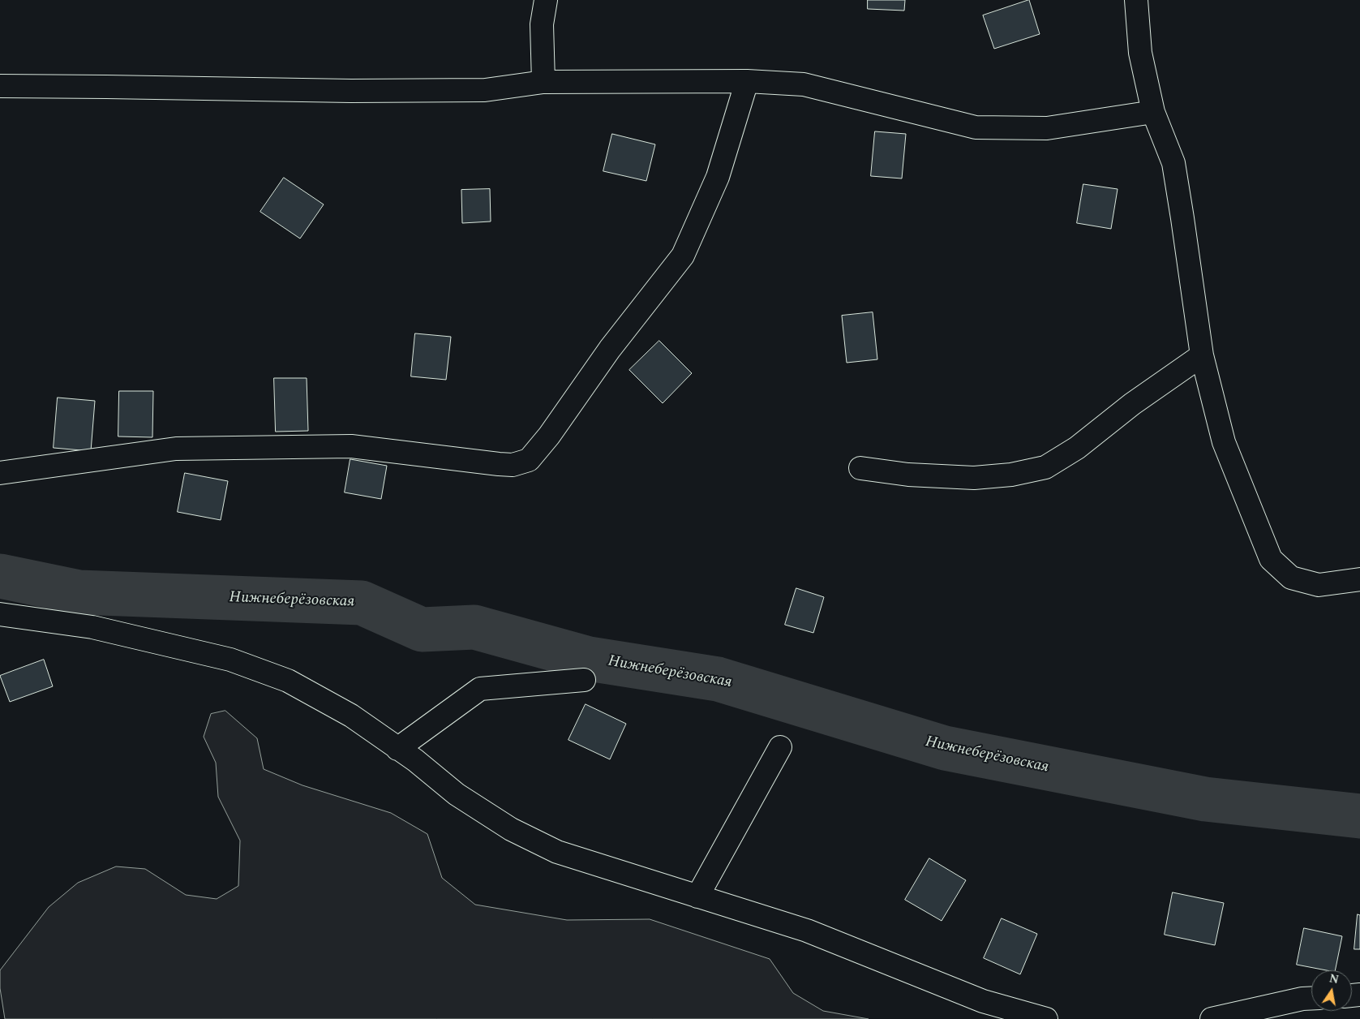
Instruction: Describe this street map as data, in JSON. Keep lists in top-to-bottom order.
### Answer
{
  "water": ["Нижнеберёзовская"],
  "north": "top"
}
